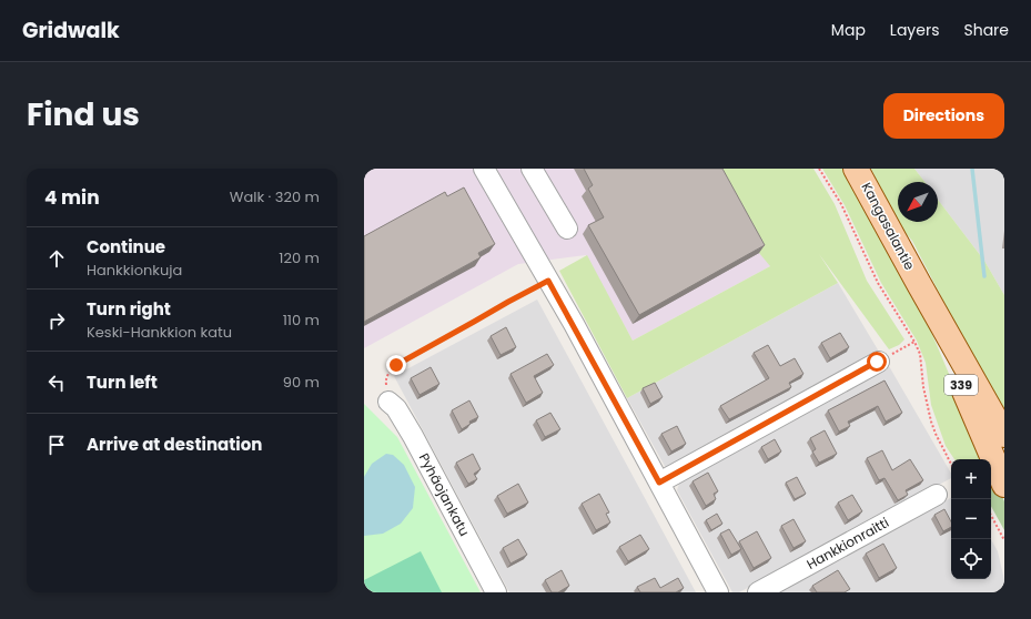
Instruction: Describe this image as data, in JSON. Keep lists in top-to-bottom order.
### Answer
{
  "streets": {
    "main road": ["Kangasalantie", "339"],
    "street": ["Pyhäojankatu", "Hankkionraitti"]
  },
  "north": "bottom left",
  "page": {
    "header": "Gridwalk",
    "nav": ["Map", "Layers", "Share"],
    "title": "Find us",
    "buttons": "Directions",
    "heading": ["4 min", "Walk · 320 m"],
    "list": [
      ["Continue", "Hankkionkuja", "120 m"],
      ["Turn right", "Keski-Hankkion katu", "110 m"],
      ["Turn left", "90 m"],
      "Arrive at destination"
    ],
    "map_buttons": ["+", "−"]
  }
}
